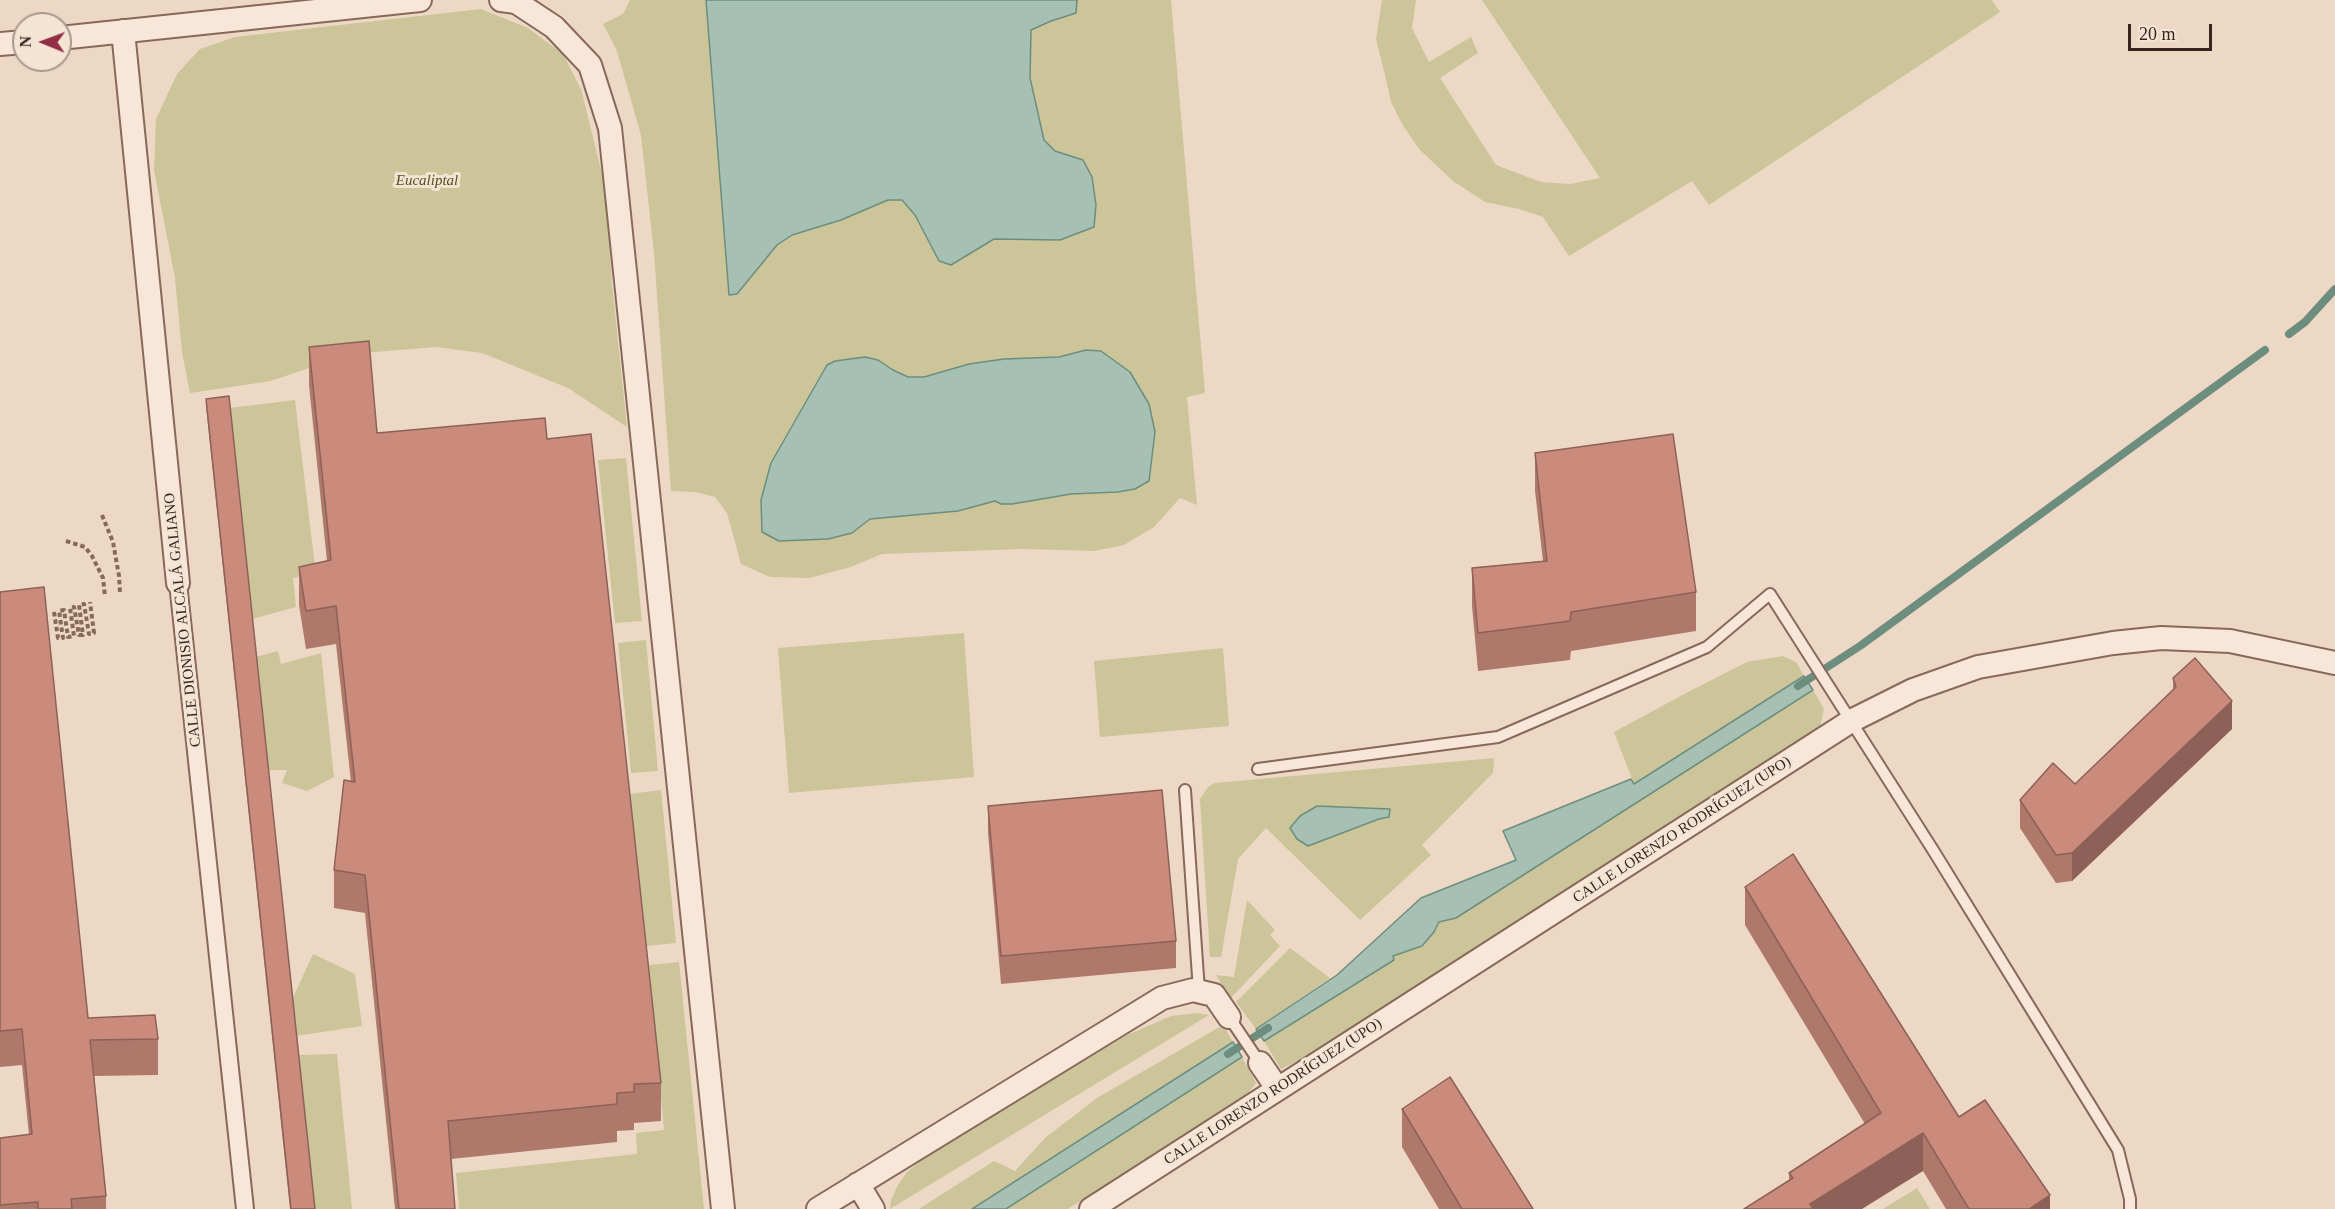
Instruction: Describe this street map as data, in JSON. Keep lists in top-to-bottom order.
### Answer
{
  "streets": {
    "street": ["CALLE DIONISIO ALCALÁ GALIANO", "CALLE LORENZO RODRÍGUEZ (UPO)"]
  },
  "parks": ["Eucaliptal"],
  "scale_bar": "20 m",
  "north": "left"
}
